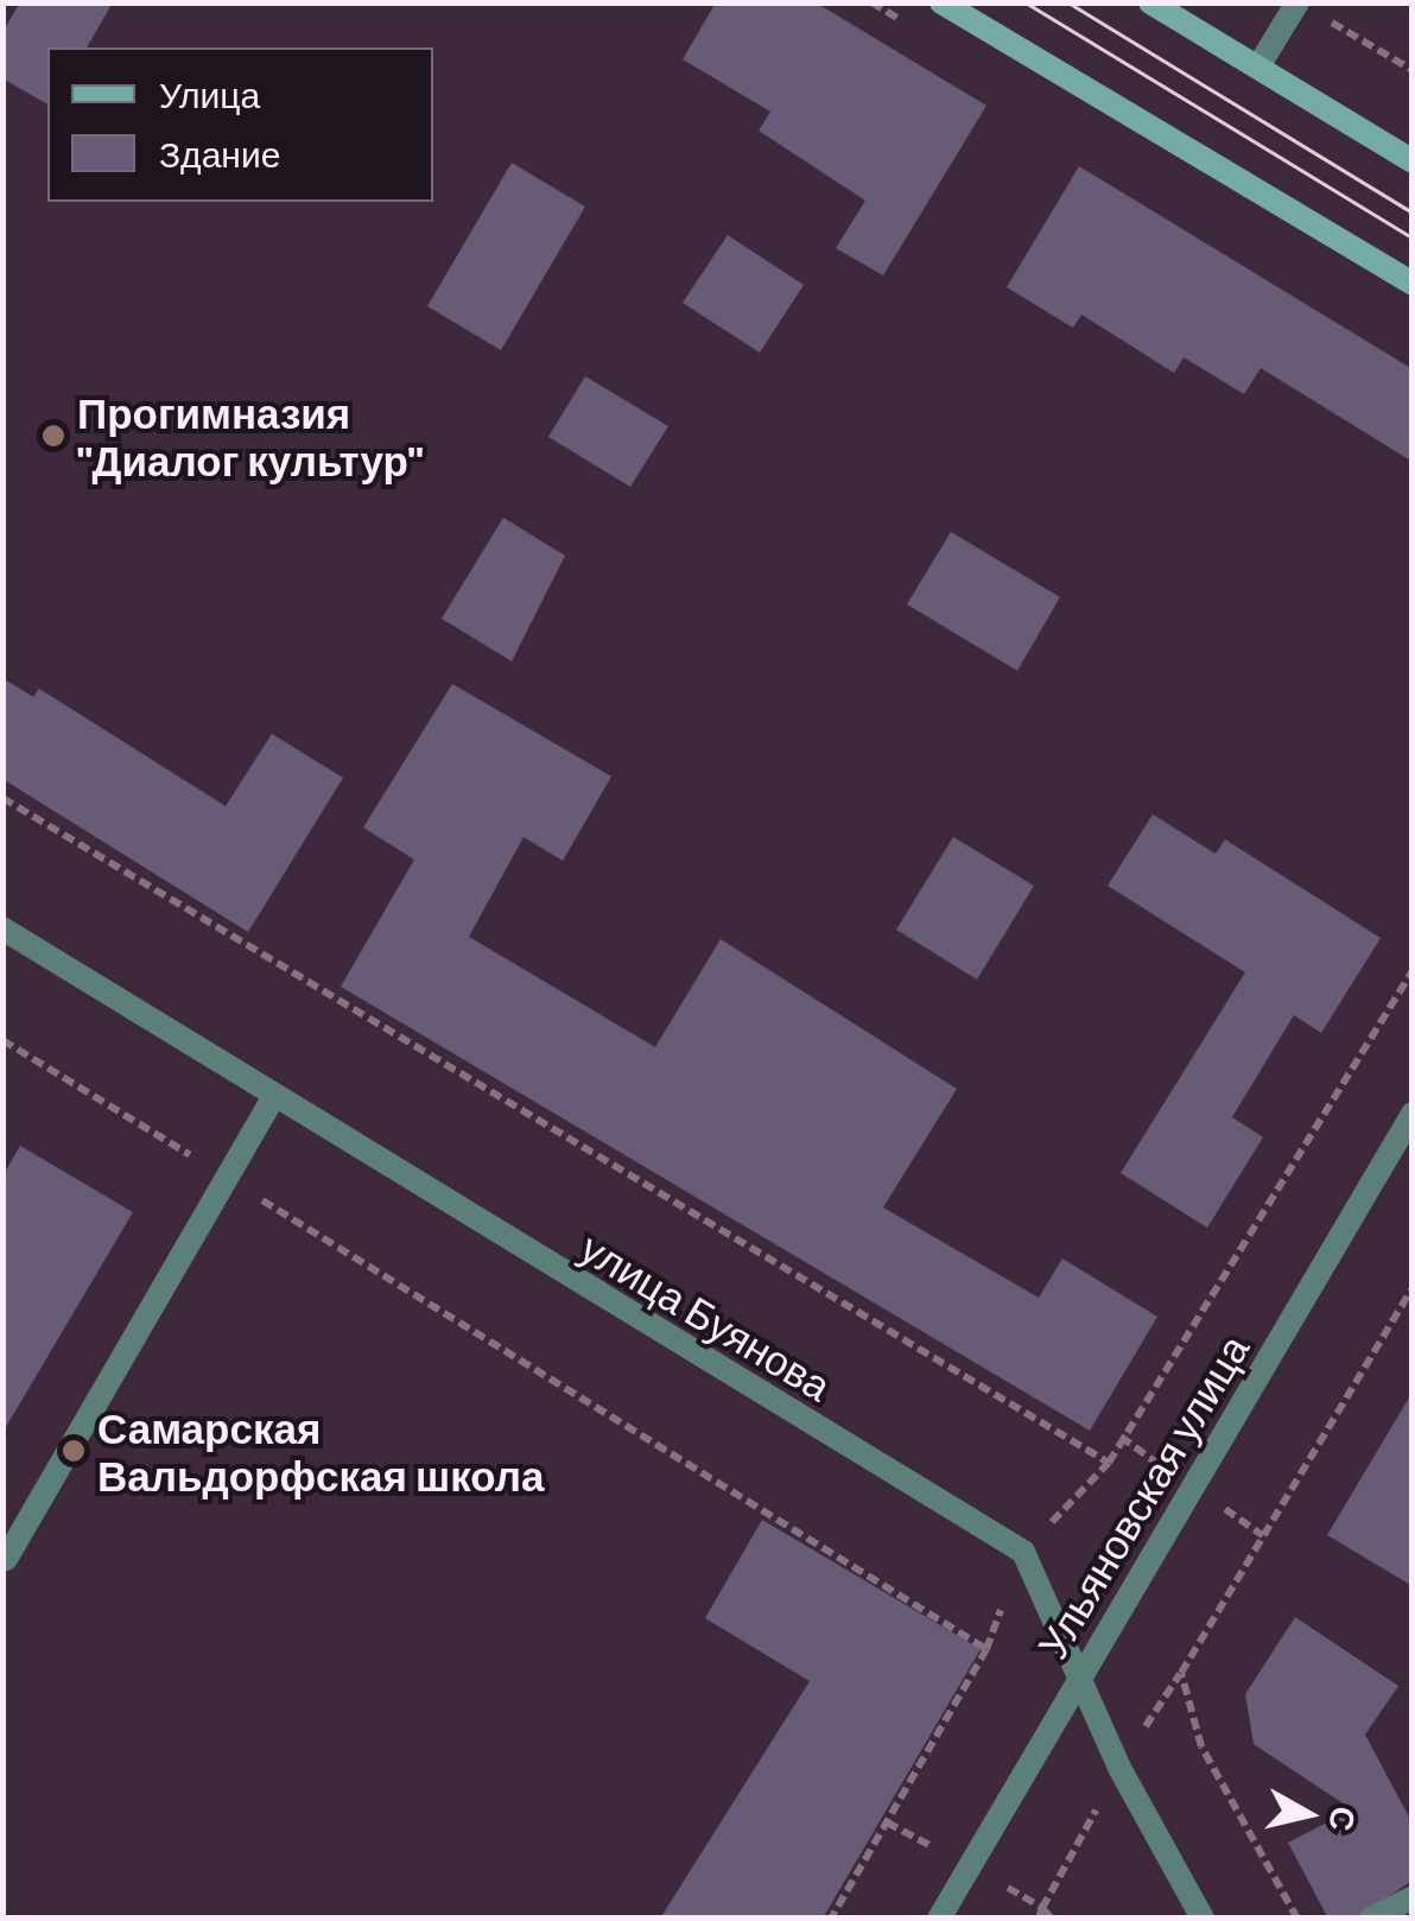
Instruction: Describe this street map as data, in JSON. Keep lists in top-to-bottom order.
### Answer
{
  "streets": {
    "street": ["улица Буянова", "Ульяновская улица"]
  },
  "crossings": [
    ["улица Буянова", "Ульяновская улица"]
  ],
  "places": ["Прогимназия \"Диалог культур\"", "Самарская Вальдорфская школа"],
  "legend": ["Улица", "Здание"],
  "north": "right"
}
